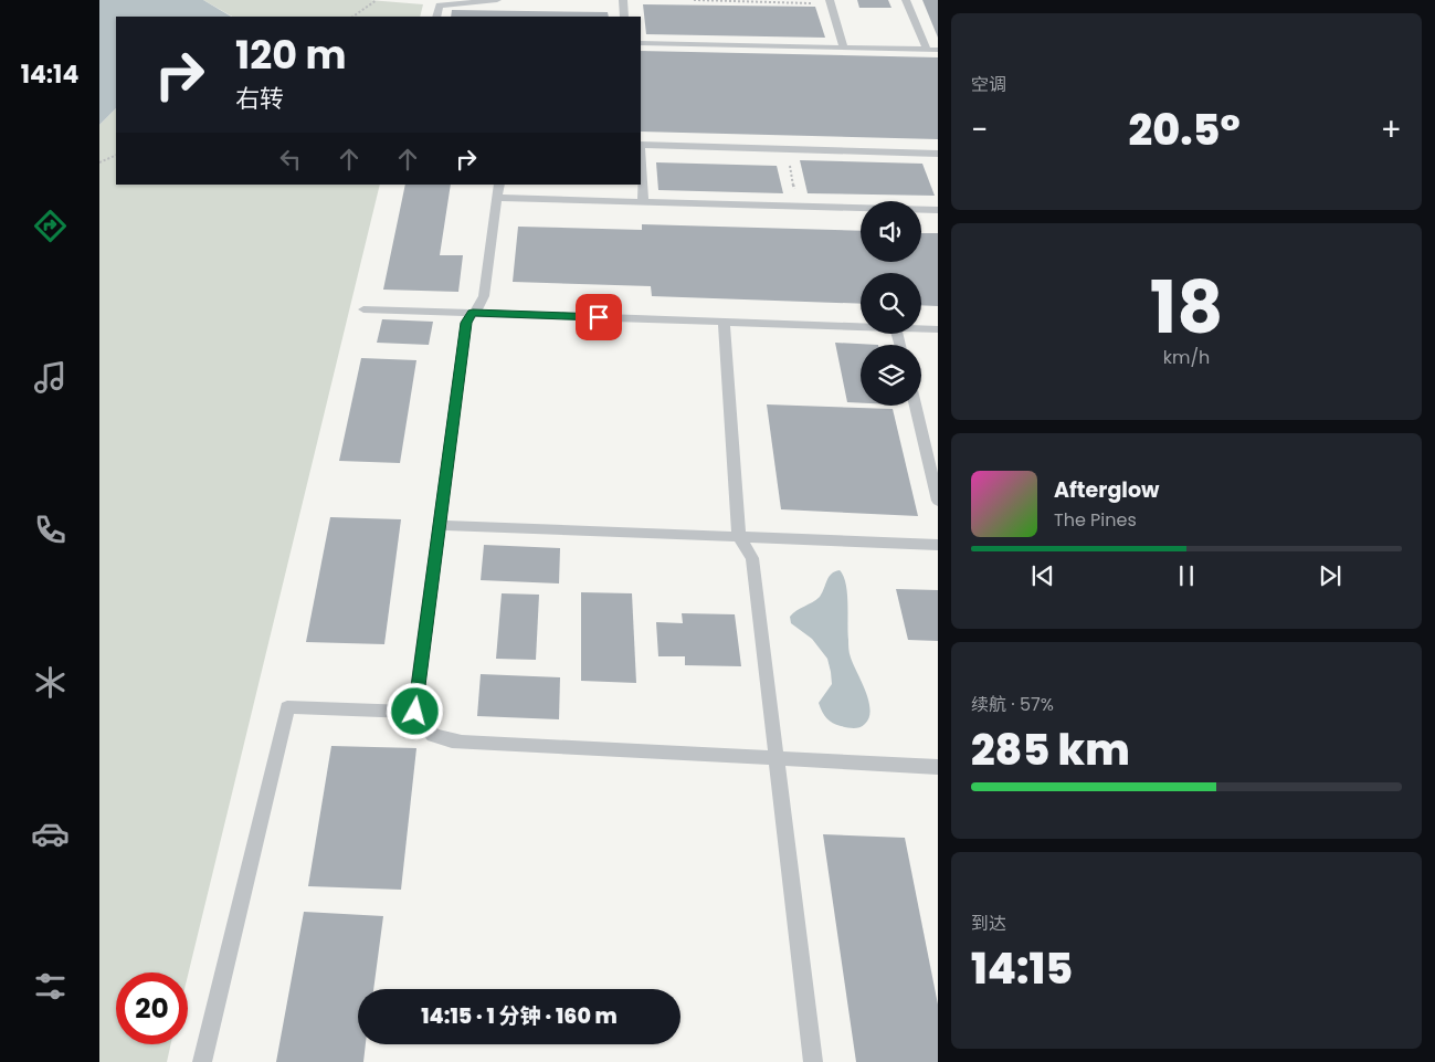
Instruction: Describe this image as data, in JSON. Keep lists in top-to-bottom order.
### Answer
{
  "page": {
    "tabs": "14:14",
    "tile": [
      "空调",
      ["18", "km/h"],
      ["续航 · 57%", "285 km"],
      ["到达", "14:15"]
    ],
    "turn": ["120 m", "右转"],
    "heat": ["−", "20.5°", "+"],
    "song": ["Afterglow", "The Pines"],
    "limit": "20",
    "trip": "14:15 · 1 分钟 · 160 m"
  }
}
